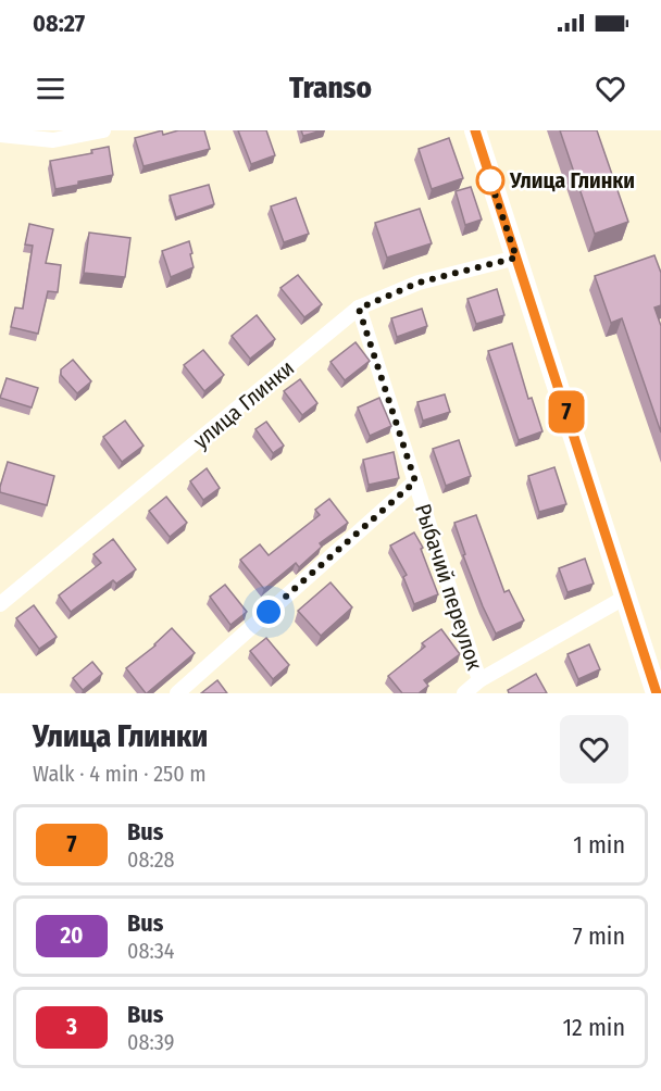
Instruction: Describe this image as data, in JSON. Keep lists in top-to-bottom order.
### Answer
{
  "streets": {
    "street": ["улица Глинки", "Рыбачий переулок"]
  },
  "crossings": [
    ["улица Глинки", "Рыбачий переулок"]
  ],
  "places": ["Улица Глинки"],
  "lines": ["bus line 7"],
  "page": {
    "status": "08:27",
    "header": "Transo",
    "on_map": "7",
    "heading": ["Улица Глинки", "Walk · 4 min · 250 m"],
    "list": [
      {
        "mark": "7",
        "name": "Bus",
        "note": "08:28",
        "value": "1 min"
      },
      {
        "mark": "20",
        "name": "Bus",
        "note": "08:34",
        "value": "7 min"
      },
      {
        "mark": "3",
        "name": "Bus",
        "note": "08:39",
        "value": "12 min"
      }
    ]
  }
}
